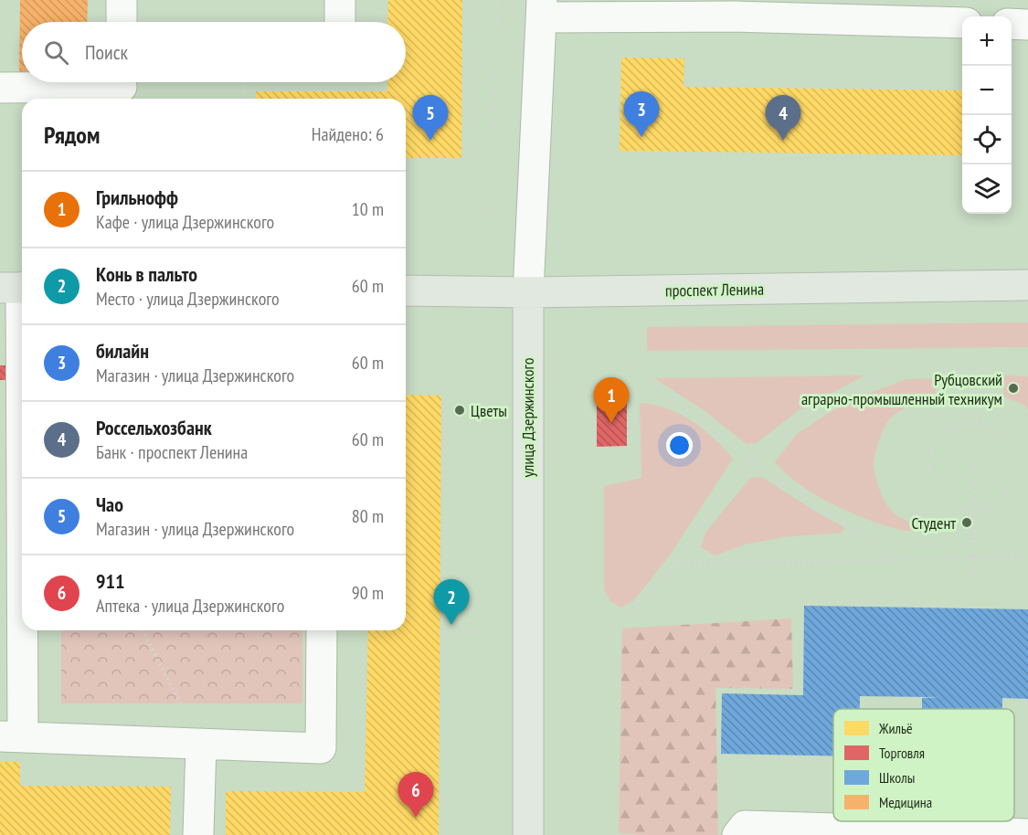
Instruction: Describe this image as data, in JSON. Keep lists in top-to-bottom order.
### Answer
{
  "streets": {
    "main road": ["проспект Ленина", "улица Дзержинского"]
  },
  "crossings": [
    ["проспект Ленина", "улица Дзержинского"]
  ],
  "places": ["Рубцовский аграрно-промышленный техникум", "Цветы", "Студент"],
  "legend": [
    "Жильё",
    "Торговля",
    "Школы",
    "Медицина"
  ],
  "page": {
    "map_buttons": ["+", "−"],
    "search": "Поиск",
    "pins": [
      "3",
      "4",
      "5",
      "1",
      "2",
      "6"
    ],
    "heading": ["Рядом", "Найдено: 6"],
    "list": [
      {
        "mark": "1",
        "name": "Грильнофф",
        "note": "Кафе · улица Дзержинского",
        "value": "10 m"
      },
      {
        "mark": "2",
        "name": "Конь в пальто",
        "note": "Место · улица Дзержинского",
        "value": "60 m"
      },
      {
        "mark": "3",
        "name": "билайн",
        "note": "Магазин · улица Дзержинского",
        "value": "60 m"
      },
      {
        "mark": "4",
        "name": "Россельхозбанк",
        "note": "Банк · проспект Ленина",
        "value": "60 m"
      },
      {
        "mark": "5",
        "name": "Чао",
        "note": "Магазин · улица Дзержинского",
        "value": "80 m"
      },
      {
        "mark": "6",
        "name": "911",
        "note": "Аптека · улица Дзержинского",
        "value": "90 m"
      }
    ]
  }
}
